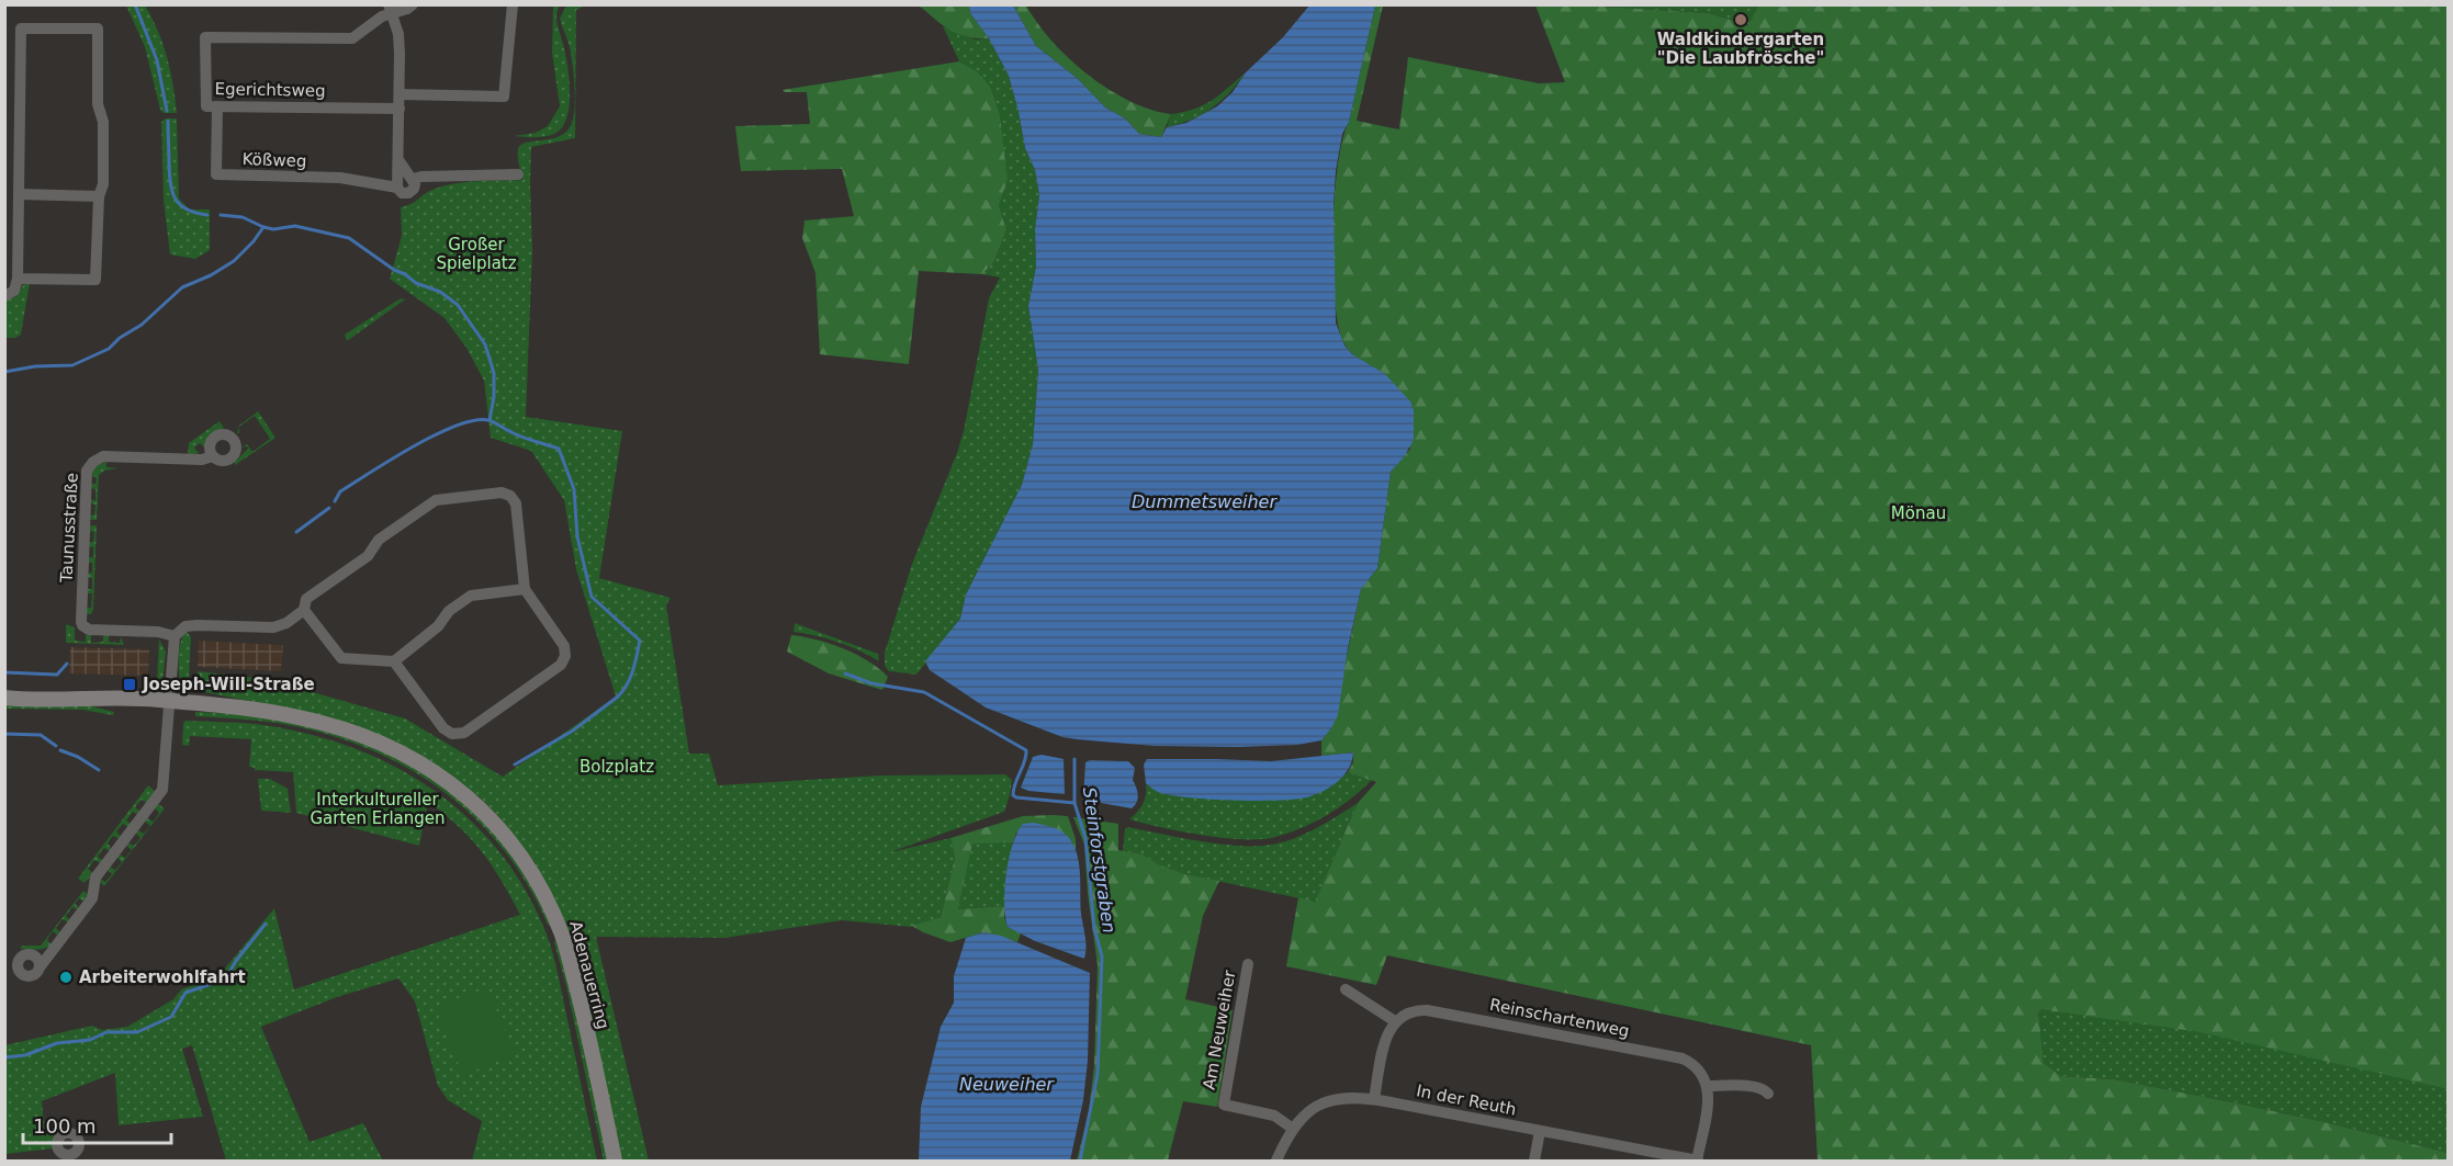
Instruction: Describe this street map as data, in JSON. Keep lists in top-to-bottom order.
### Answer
{
  "streets": {
    "main road": ["Adenauerring"],
    "street": [
      "Egerichtsweg",
      "Kößweg",
      "Taunusstraße",
      "Reinschartenweg",
      "Am Neuweiher",
      "In der Reuth"
    ]
  },
  "crossings": [
    ["Egerichtsweg", "Kößweg"],
    ["Am Neuweiher", "In der Reuth"]
  ],
  "water": ["Dummetsweiher", "Steinforstgraben", "Neuweiher"],
  "parks": [
    "Großer Spielplatz",
    "Mönau",
    "Bolzplatz",
    "Interkultureller Garten Erlangen"
  ],
  "places": {
    "other": ["Waldkindergarten \"Die Laubfrösche\"", "Arbeiterwohlfahrt"],
    "transit": ["Joseph-Will-Straße"]
  },
  "scale_bar": "100 m"
}
